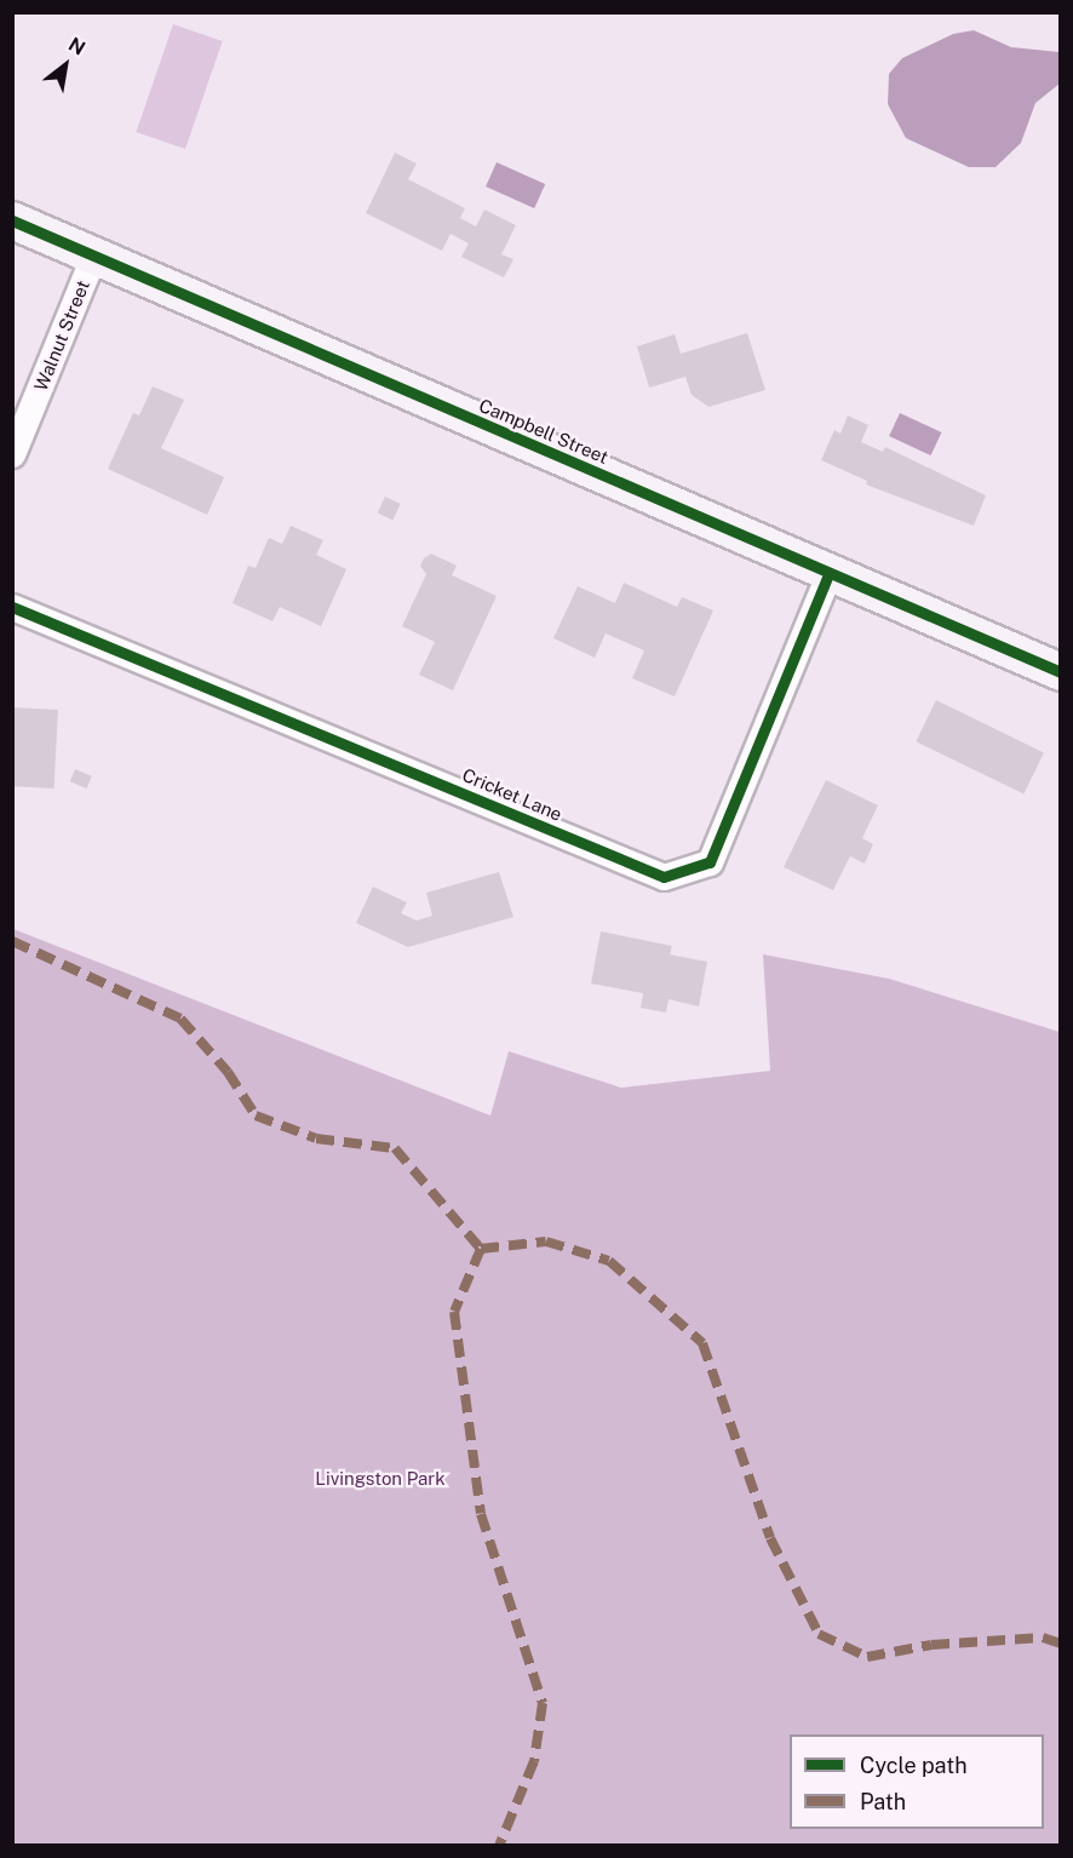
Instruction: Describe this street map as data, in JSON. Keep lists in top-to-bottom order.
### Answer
{
  "streets": {
    "street": ["Walnut Street", "Campbell Street", "Cricket Lane"]
  },
  "crossings": [
    ["Walnut Street", "Campbell Street"],
    ["Campbell Street", "Cricket Lane"]
  ],
  "parks": ["Livingston Park"],
  "legend": ["Cycle path", "Path"],
  "north": "top right"
}
